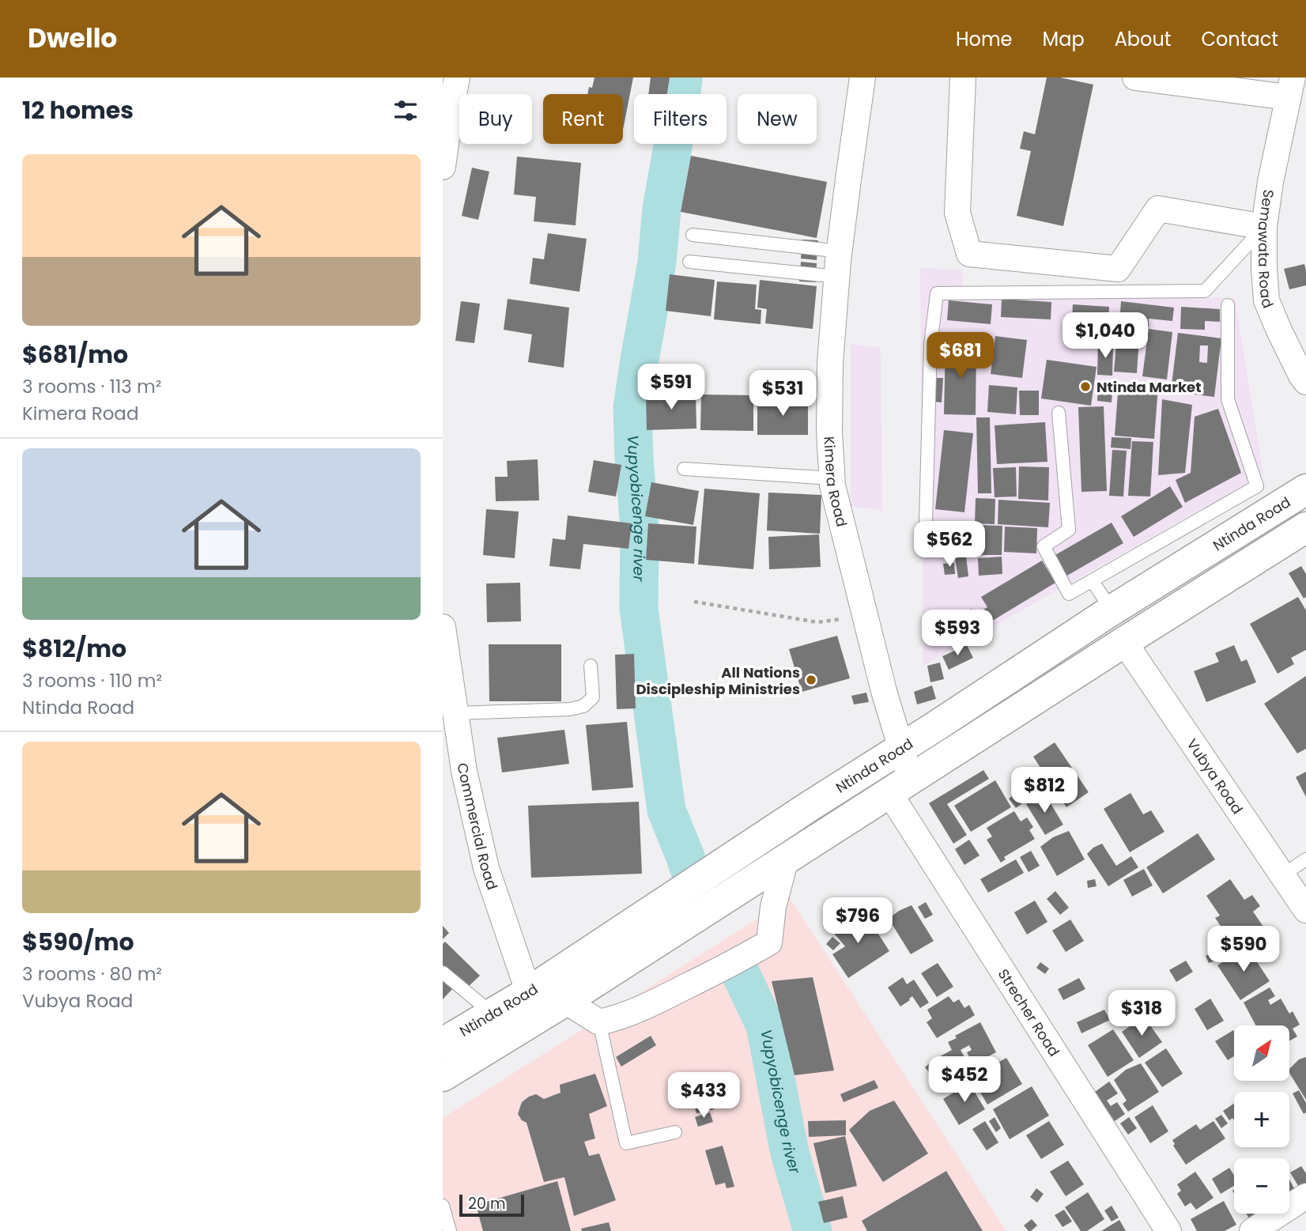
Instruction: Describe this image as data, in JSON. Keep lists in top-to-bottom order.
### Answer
{
  "streets": {
    "main road": ["Ntinda Road"],
    "street": [
      "Semawata Road",
      "Kimera Road",
      "Vubya Road",
      "Commercial Road",
      "Strecher Road"
    ]
  },
  "crossings": [
    ["Kimera Road", "Ntinda Road"],
    ["Kimera Road", "Strecher Road"],
    ["Ntinda Road", "Vubya Road"],
    ["Ntinda Road", "Commercial Road"],
    ["Ntinda Road", "Strecher Road"]
  ],
  "water": ["Vupyobicenge river"],
  "places": ["Ntinda Market", "All Nations Discipleship Ministries"],
  "scale_bar": "20 m",
  "north": "top right",
  "page": {
    "header": "Dwello",
    "nav": [
      "Home",
      "Map",
      "About",
      "Contact"
    ],
    "heading": "12 homes",
    "chip": [
      "Buy",
      "Rent",
      "Filters",
      "New"
    ],
    "list": [
      {
        "name": "$681/mo",
        "note": "3 rooms · 113 m² · Kimera Road"
      },
      {
        "name": "$812/mo",
        "note": "3 rooms · 110 m² · Ntinda Road"
      },
      {
        "name": "$590/mo",
        "note": "3 rooms · 80 m² · Vubya Road"
      }
    ],
    "price": [
      "$1,040",
      "$681",
      "$591",
      "$531",
      "$562",
      "$593",
      "$812",
      "$796",
      "$590",
      "$318",
      "$452",
      "$433"
    ],
    "map_buttons": ["+", "−"],
    "scale": "20 m"
  }
}
